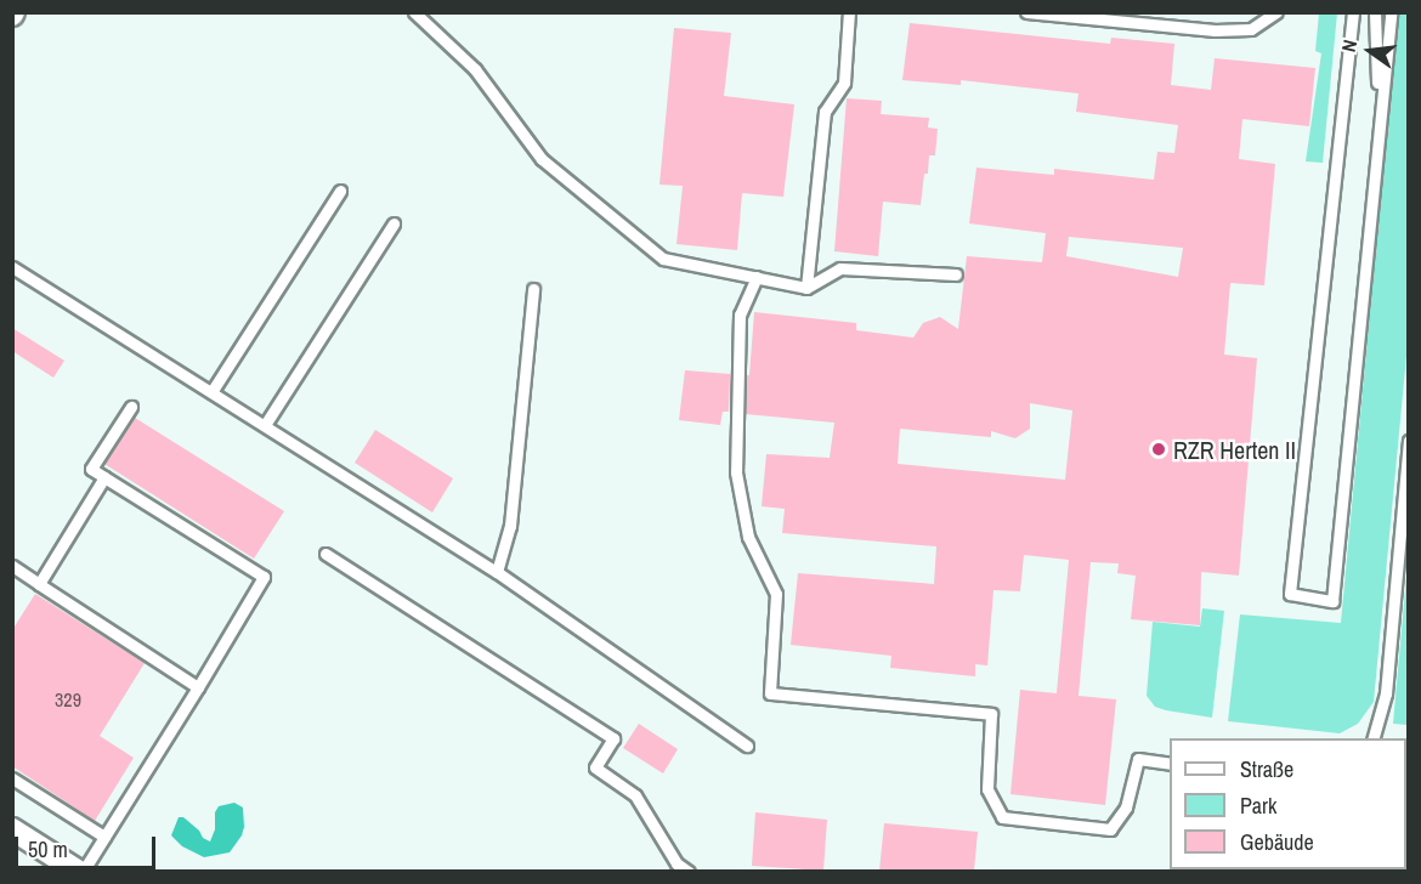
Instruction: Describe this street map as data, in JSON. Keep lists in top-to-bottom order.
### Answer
{
  "places": ["RZR Herten II"],
  "house_numbers": ["329"],
  "legend": ["Straße", "Park", "Gebäude"],
  "scale_bar": "50 m",
  "north": "left"
}
